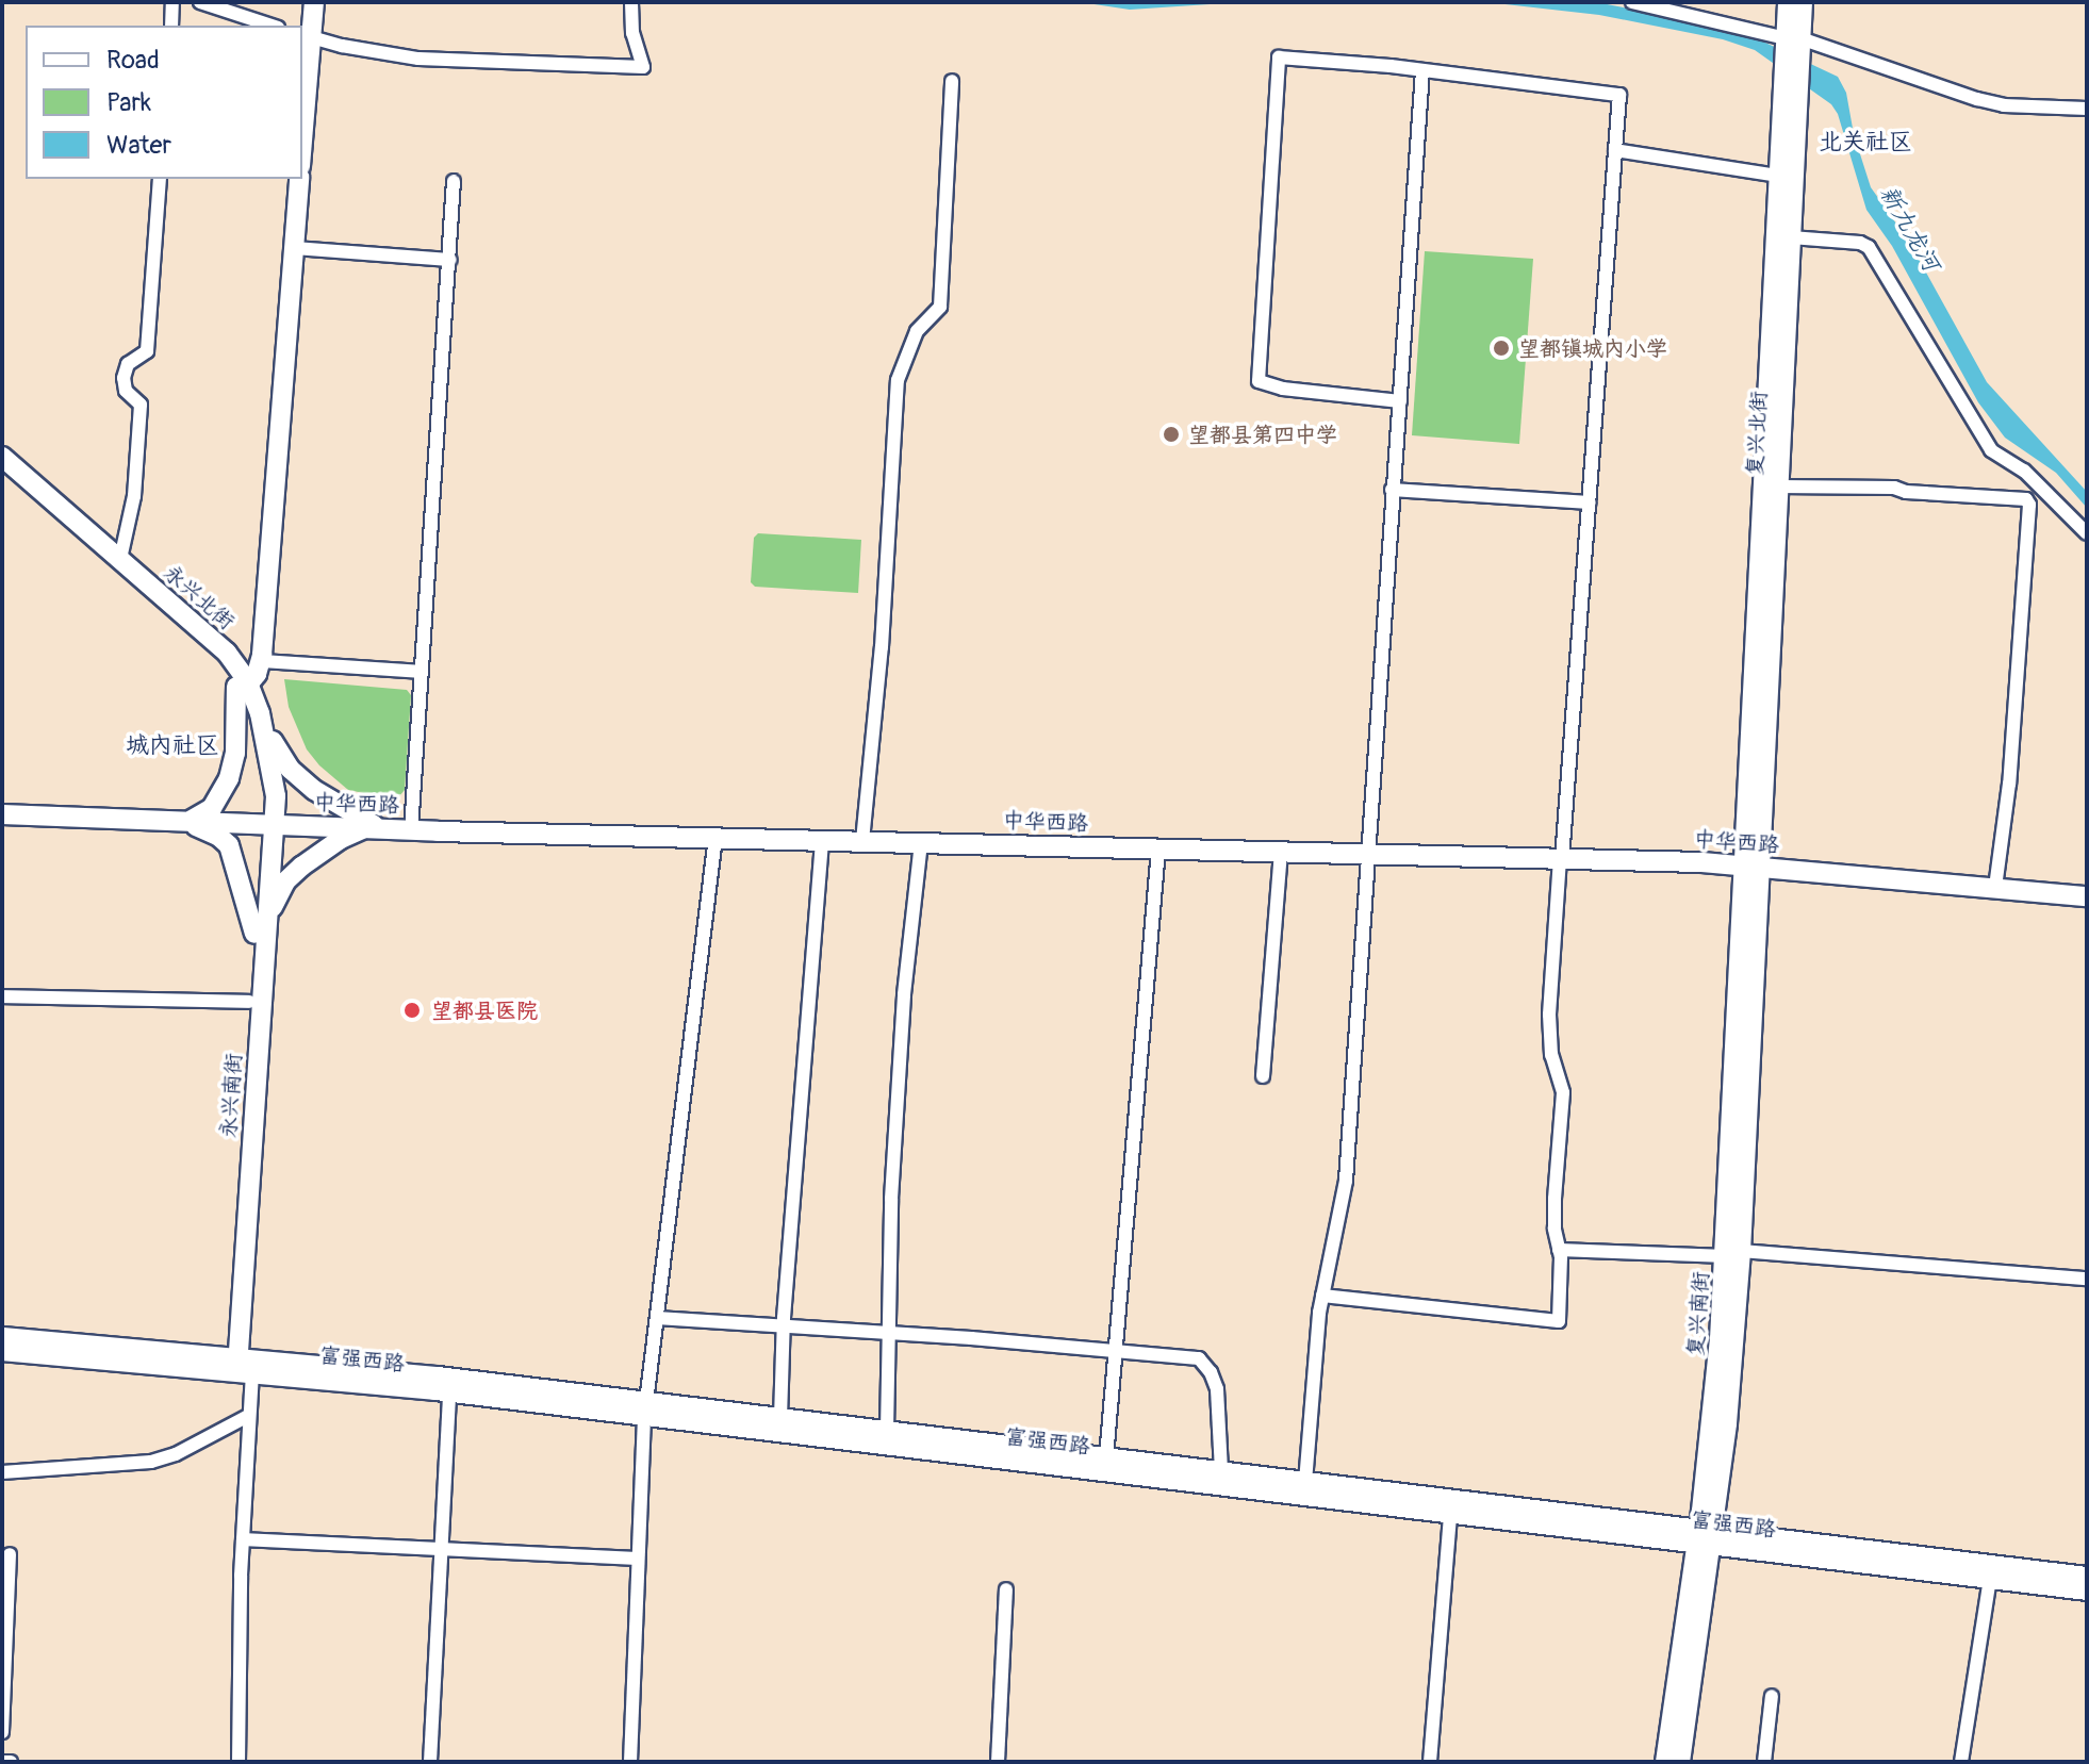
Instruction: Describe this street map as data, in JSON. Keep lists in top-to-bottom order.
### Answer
{
  "streets": {
    "main road": [
      "复兴北街",
      "永兴北街",
      "中华西路",
      "永兴南街",
      "复兴南街",
      "富强西路"
    ]
  },
  "crossings": [
    ["复兴北街", "中华西路"],
    ["复兴北街", "复兴南街"],
    ["永兴北街", "中华西路"],
    ["永兴北街", "永兴南街"],
    ["中华西路", "永兴南街"],
    ["中华西路", "复兴南街"],
    ["永兴南街", "富强西路"],
    ["复兴南街", "富强西路"]
  ],
  "districts": ["北关社区", "城内社区"],
  "water": ["新九龙河"],
  "places": ["望都镇城内小学", "望都县第四中学", "望都县医院"],
  "legend": ["Road", "Park", "Water"]
}
